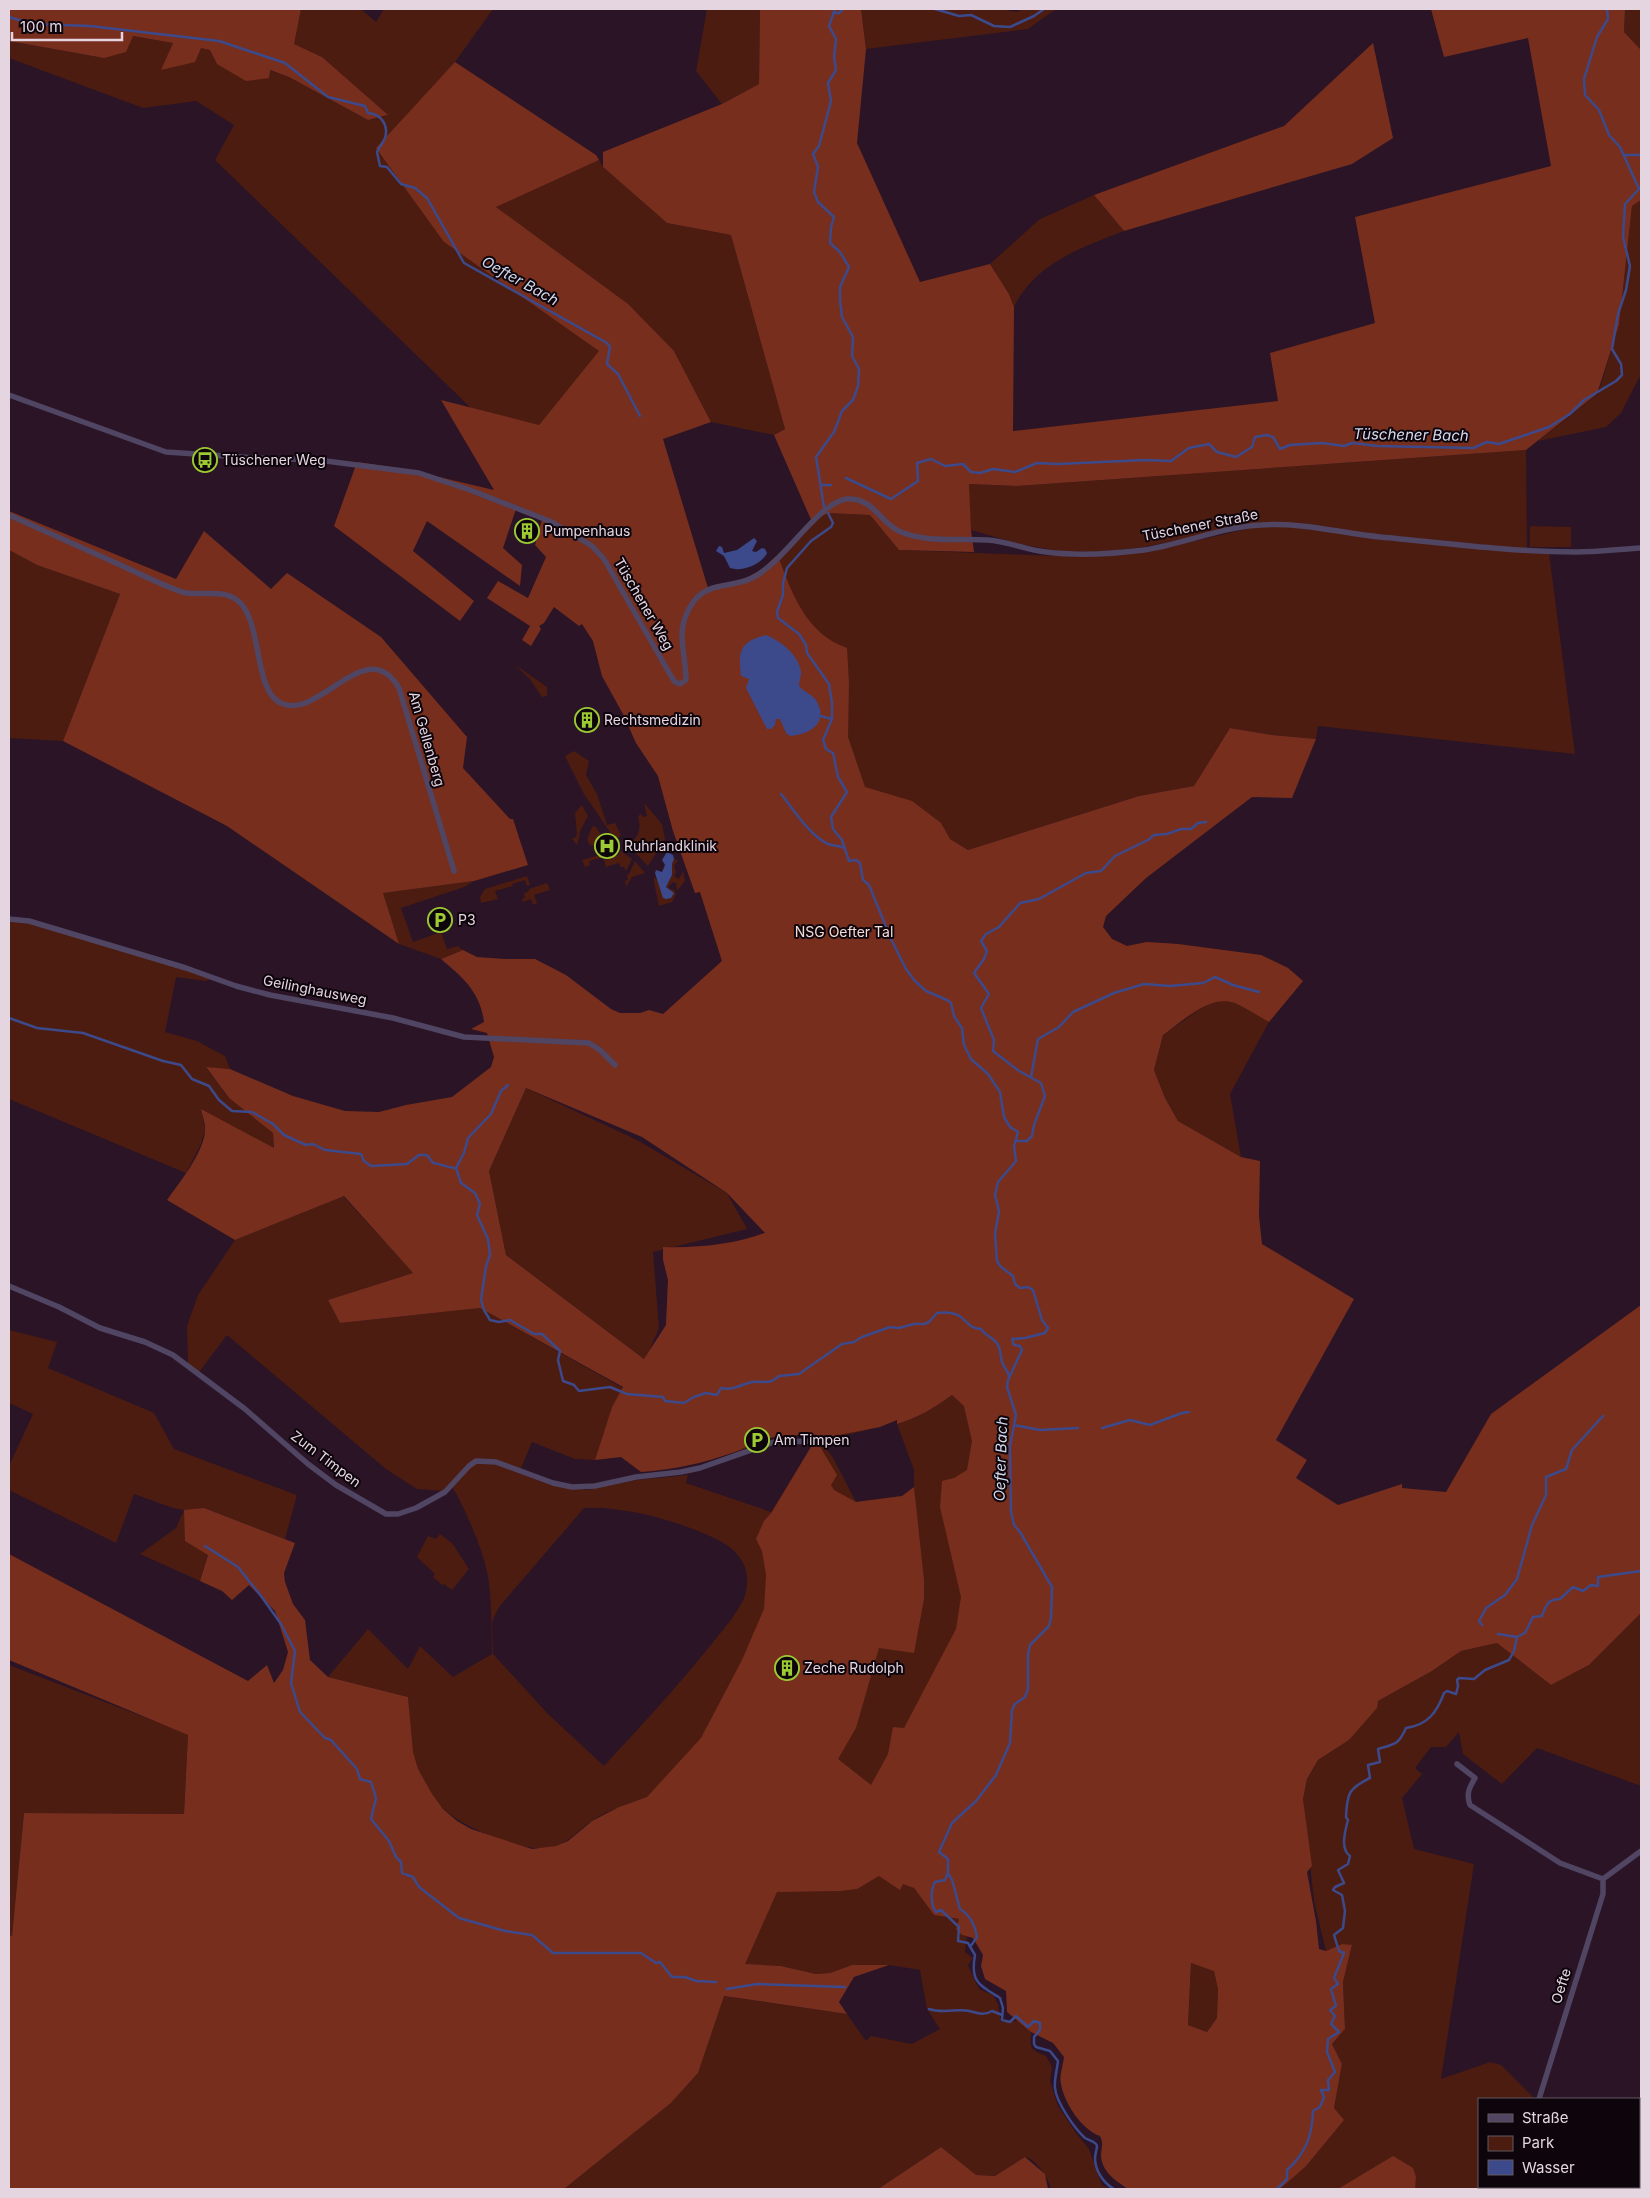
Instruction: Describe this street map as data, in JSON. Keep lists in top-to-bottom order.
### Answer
{
  "streets": {
    "street": [
      "Tüschener Straße",
      "Tüschener Weg",
      "Am Gellenberg",
      "Geilinghausweg",
      "Zum Timpen",
      "Oefte"
    ]
  },
  "crossings": [
    ["Tüschener Straße", "Tüschener Weg"]
  ],
  "water": ["Oefter Bach", "Tüschener Bach"],
  "parks": ["NSG Oefter Tal"],
  "places": {
    "bus stop": ["Tüschener Weg"],
    "building": ["Pumpenhaus", "Rechtsmedizin", "Zeche Rudolph"],
    "hospital": ["Ruhrlandklinik"],
    "parking": ["P3", "Am Timpen"]
  },
  "legend": ["Straße", "Park", "Wasser"],
  "scale_bar": "100 m"
}
